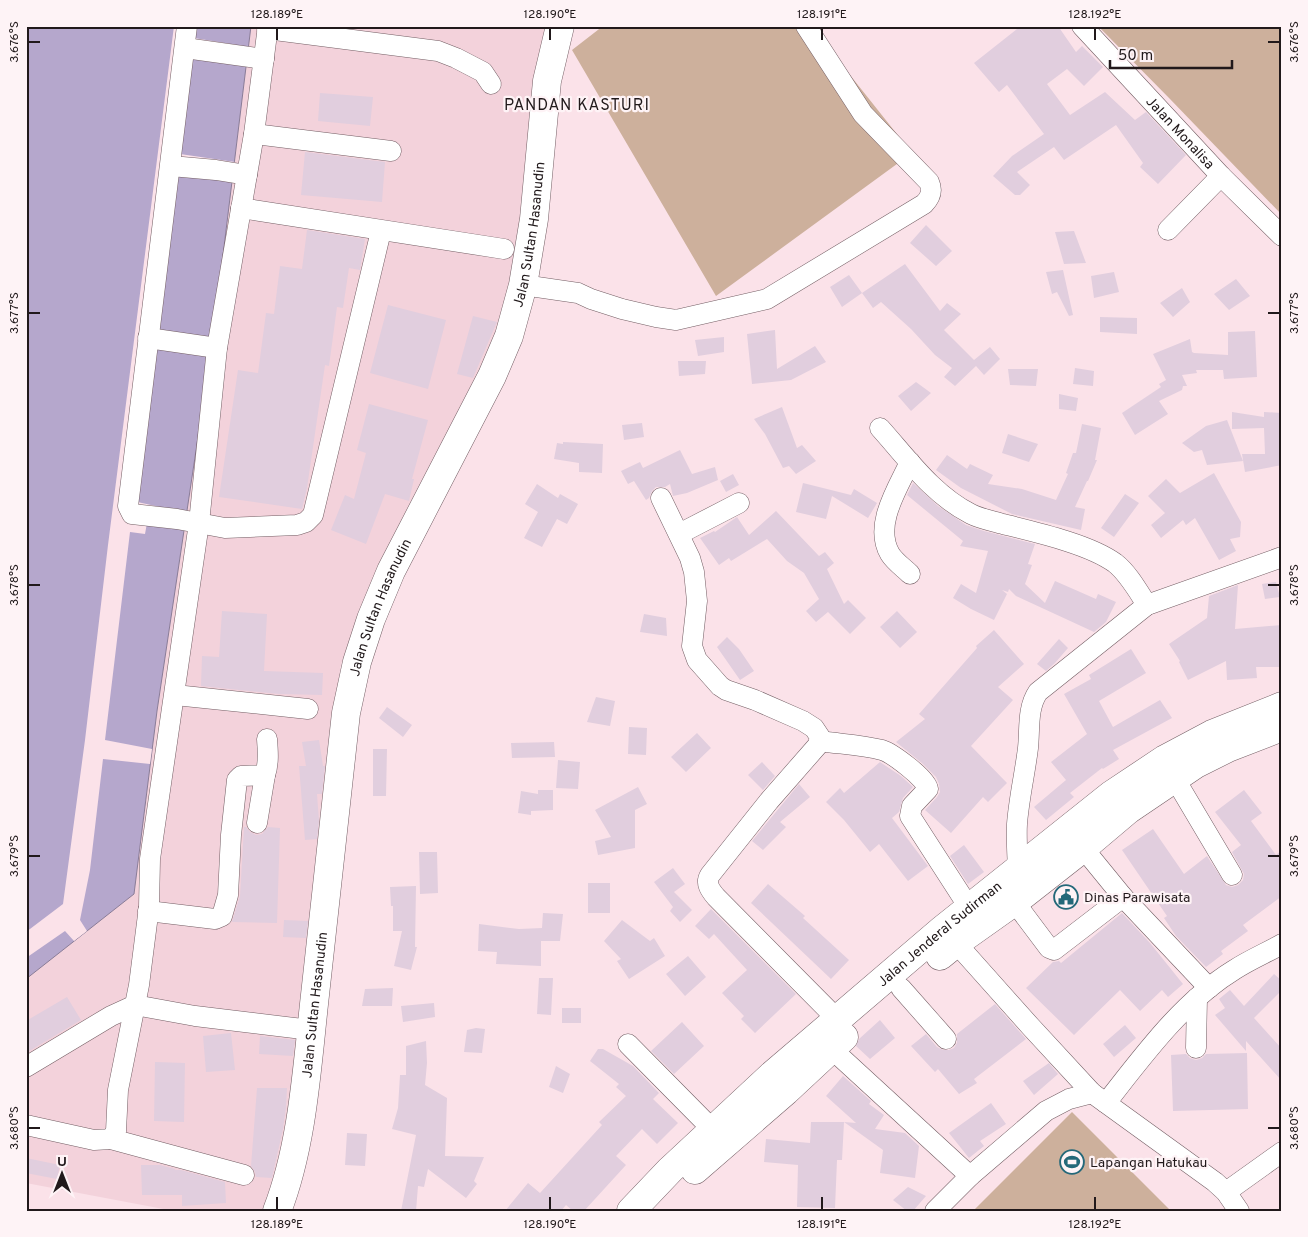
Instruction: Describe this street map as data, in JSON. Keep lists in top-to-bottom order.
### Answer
{
  "streets": {
    "highway": ["Jalan Sultan Hasanudin", "Jalan Jenderal Sudirman"],
    "street": ["Jalan Monalisa"]
  },
  "districts": ["PANDAN KASTURI"],
  "places": {
    "public building": ["Dinas Parawisata"],
    "sports": ["Lapangan Hatukau"]
  },
  "scale_bar": "50 m",
  "north": "top",
  "coordinates": [
    "128.189°E",
    "128.190°E",
    "128.191°E",
    "128.192°E",
    "3.676°S",
    "3.677°S",
    "3.678°S",
    "3.679°S",
    "3.680°S"
  ]
}
